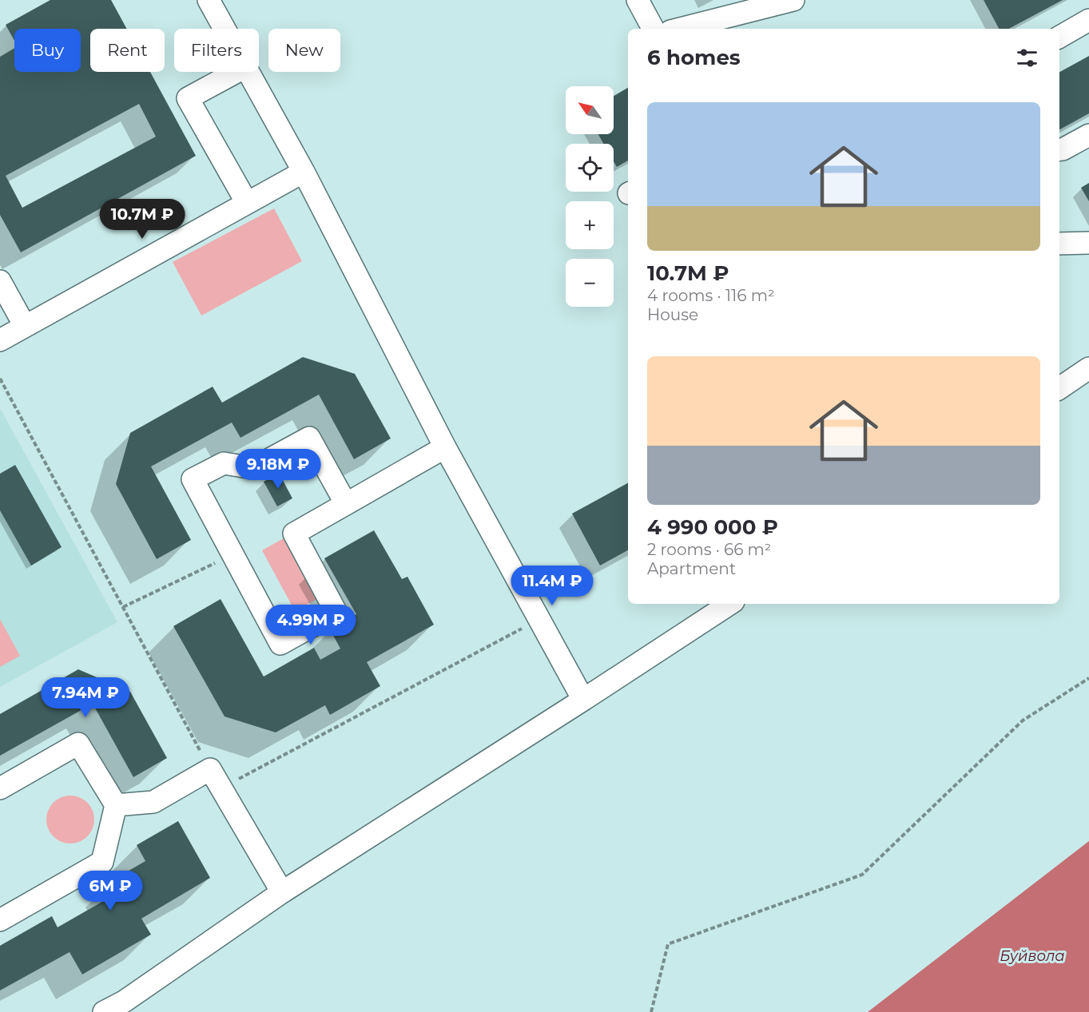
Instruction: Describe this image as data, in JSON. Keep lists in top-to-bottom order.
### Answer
{
  "water": ["Буйвола"],
  "north": "top left",
  "page": {
    "chip": [
      "Buy",
      "Rent",
      "Filters",
      "New"
    ],
    "heading": "6 homes",
    "map_buttons": ["+", "−"],
    "list": [
      {
        "name": "10.7M ₽",
        "note": "4 rooms · 116 m² · House"
      },
      {
        "name": "4 990 000 ₽",
        "note": "2 rooms · 66 m² · Apartment"
      }
    ],
    "price": [
      "10.7M ₽",
      "9.18M ₽",
      "11.4M ₽",
      "4.99M ₽",
      "7.94M ₽",
      "6M ₽"
    ]
  }
}
